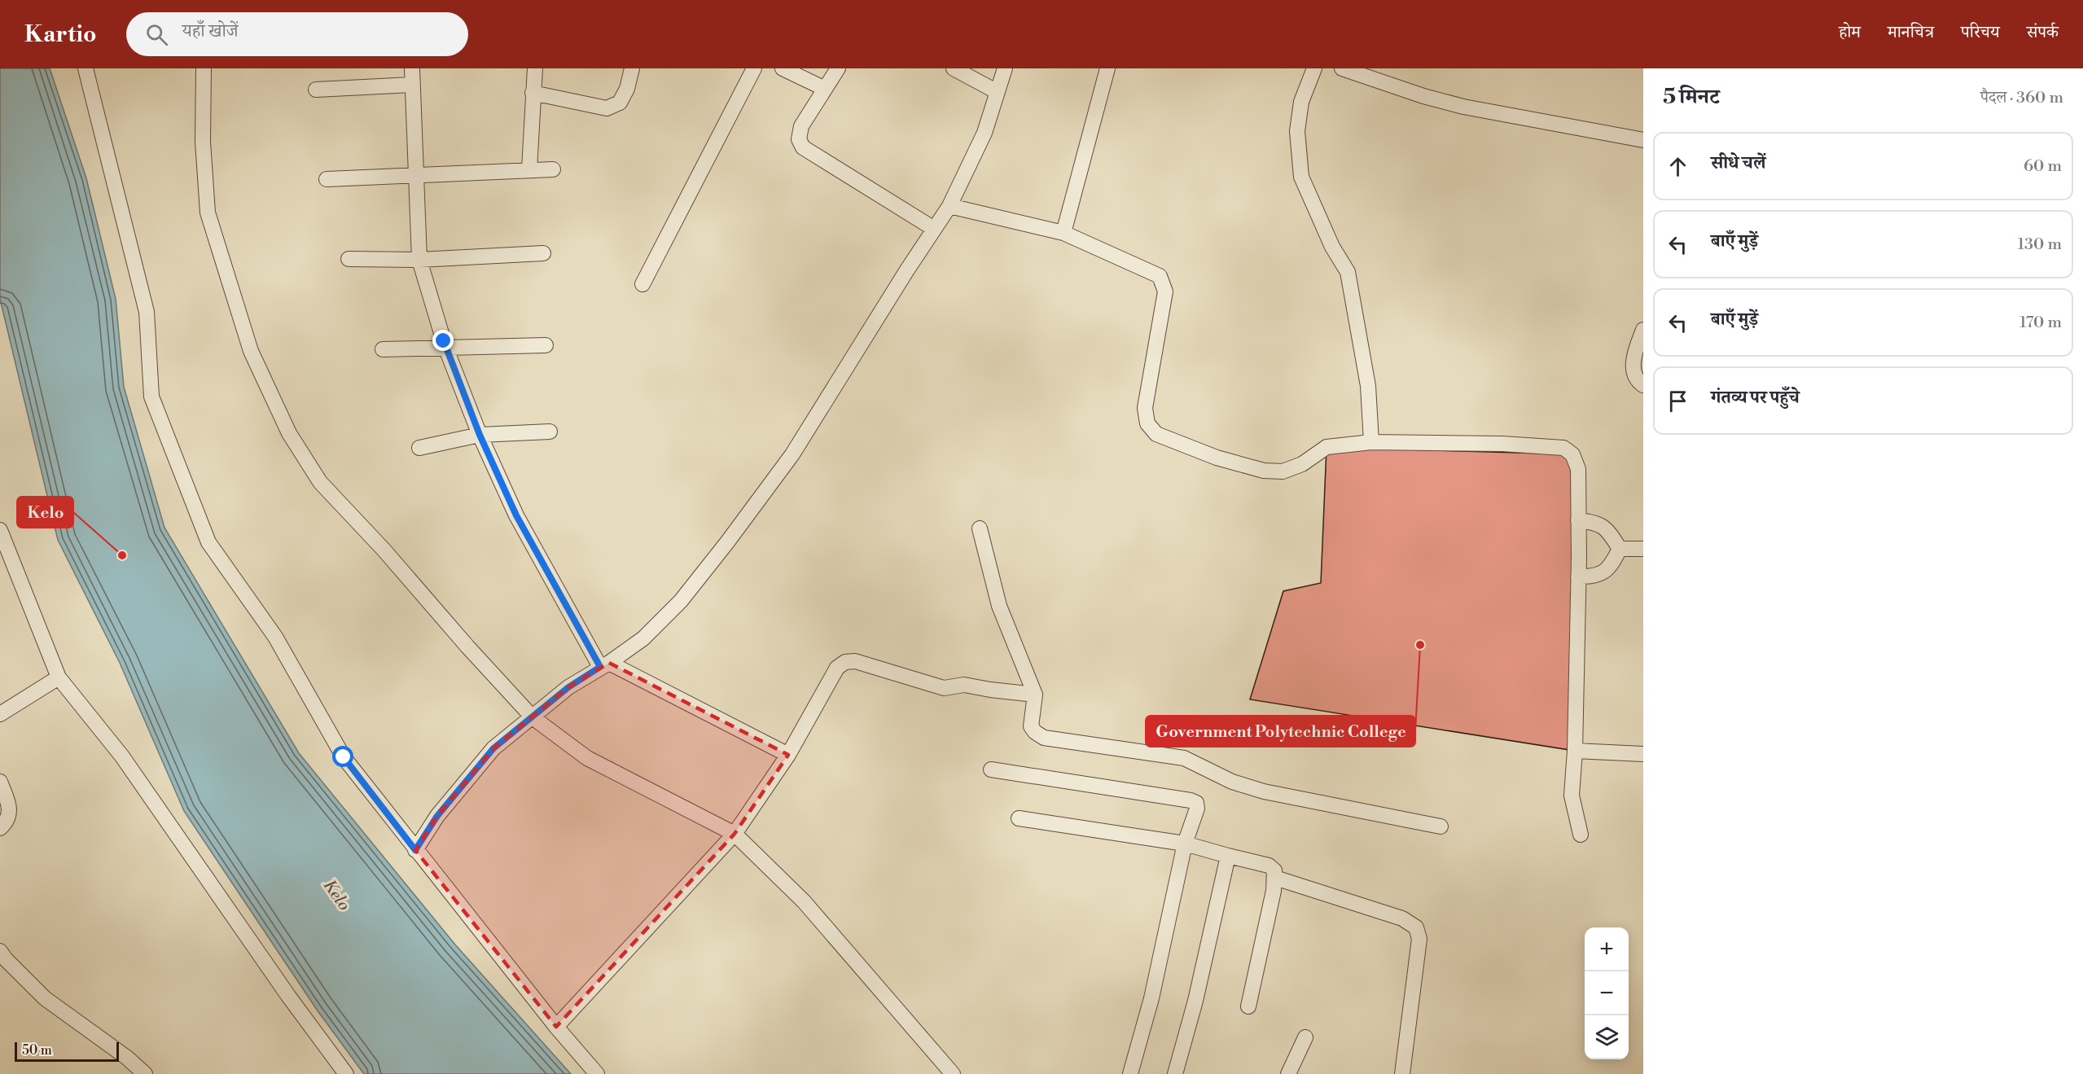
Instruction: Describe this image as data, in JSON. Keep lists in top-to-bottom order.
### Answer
{
  "water": ["Kelo"],
  "places": ["Kelo", "Government Polytechnic College"],
  "scale_bar": "50 m",
  "page": {
    "header": "Kartio",
    "search": "यहाँ खोजें",
    "nav": [
      "होम",
      "मानचित्र",
      "परिचय",
      "संपर्क"
    ],
    "heading": ["5 मिनट", "पैदल · 360 m"],
    "list": [
      ["सीधे चलें", "60 m"],
      ["बाएँ मुड़ें", "130 m"],
      ["बाएँ मुड़ें", "170 m"],
      "गंतव्य पर पहुँचे"
    ],
    "map_buttons": ["+", "−"],
    "scale": "50 m"
  }
}
